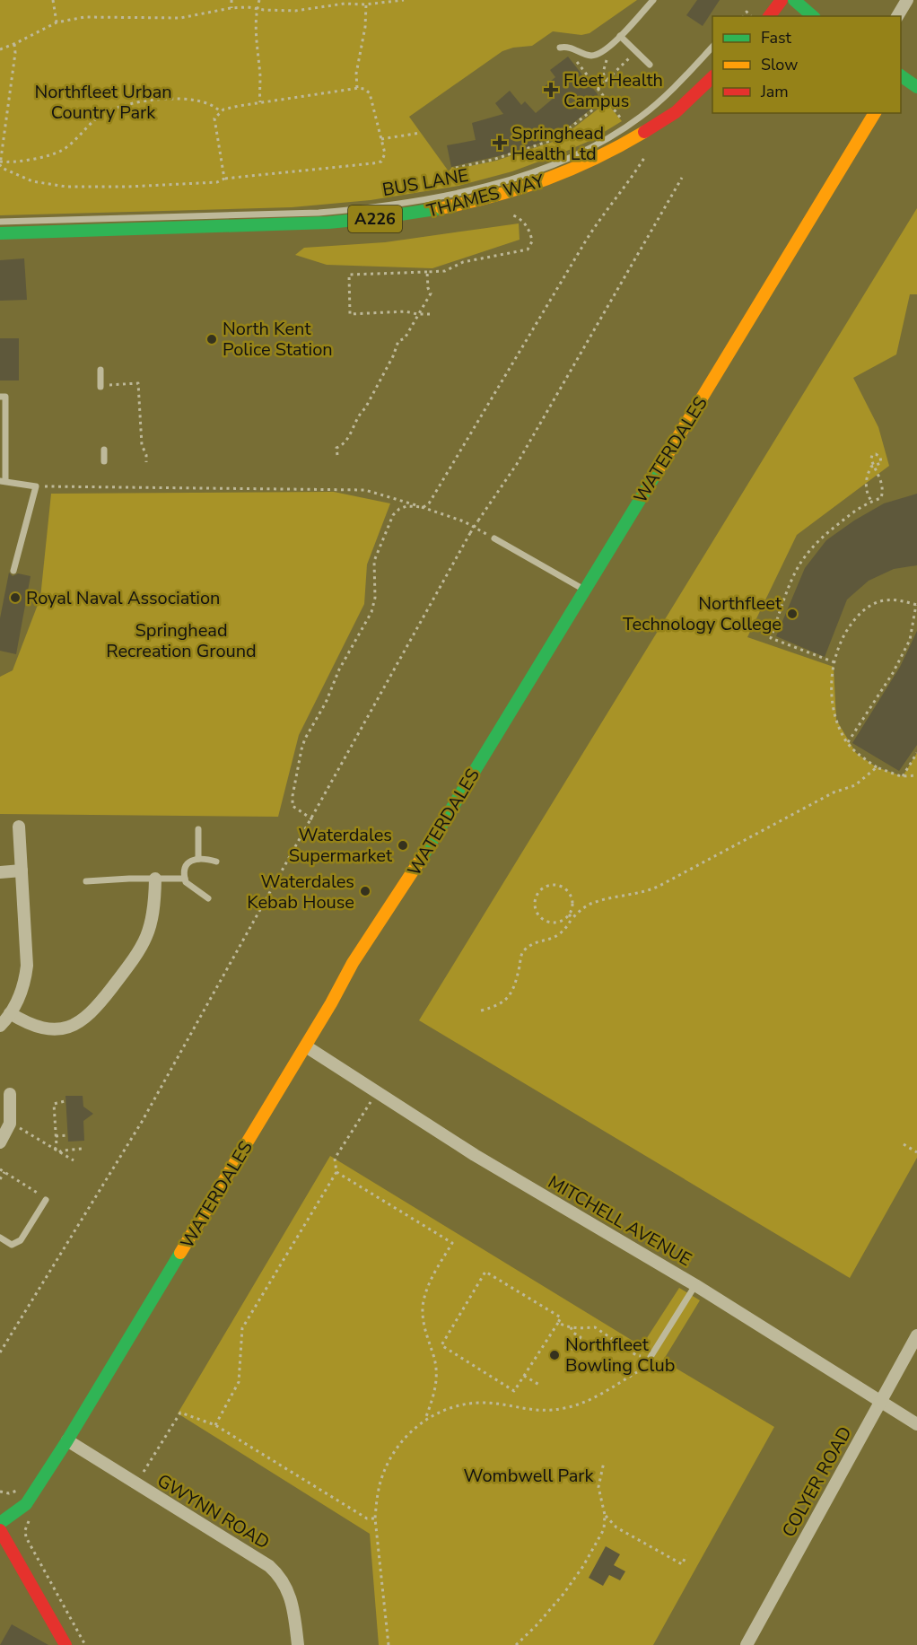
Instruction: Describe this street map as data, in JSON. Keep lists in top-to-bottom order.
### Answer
{
  "streets": {
    "street": [
      "THAMES WAY",
      "A226",
      "WATERDALES",
      "MITCHELL AVENUE",
      "COLYER ROAD",
      "GWYNN ROAD"
    ],
    "lane": ["BUS LANE"]
  },
  "crossings": [
    ["WATERDALES", "MITCHELL AVENUE"],
    ["WATERDALES", "GWYNN ROAD"],
    ["MITCHELL AVENUE", "COLYER ROAD"]
  ],
  "parks": ["Northfleet Urban Country Park", "Springhead Recreation Ground", "Wombwell Park"],
  "places": {
    "health": ["Fleet Health Campus", "Springhead Health Ltd"],
    "other": [
      "North Kent Police Station",
      "Royal Naval Association",
      "Northfleet Technology College",
      "Waterdales Supermarket",
      "Waterdales Kebab House",
      "Northfleet Bowling Club"
    ]
  },
  "legend": ["Fast", "Slow", "Jam"]
}
